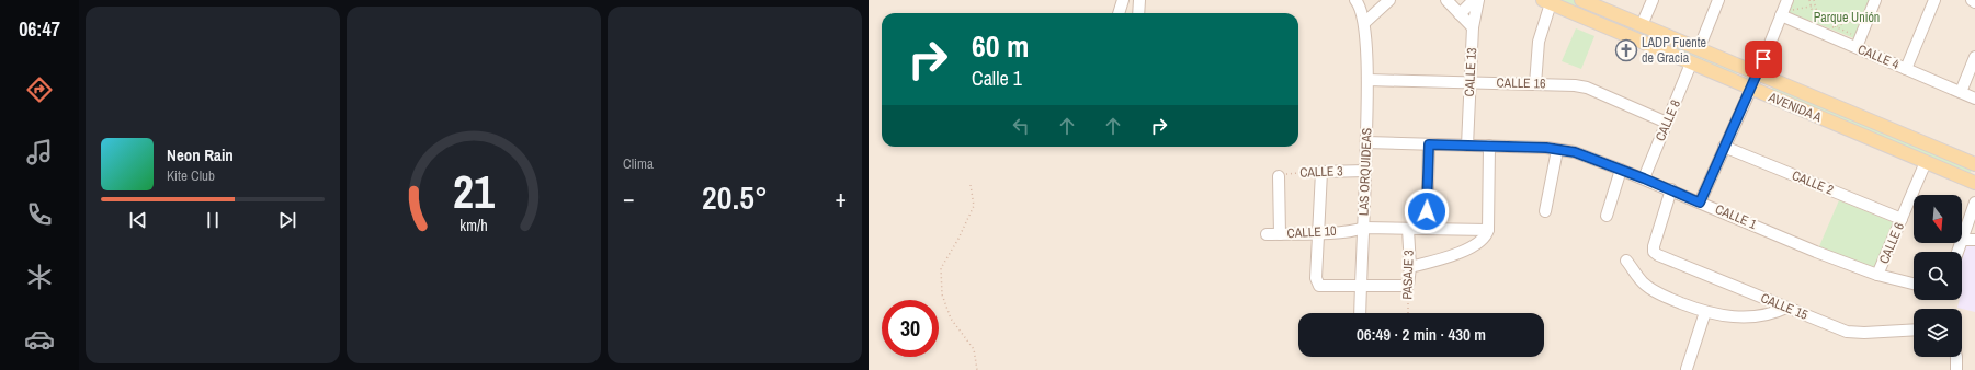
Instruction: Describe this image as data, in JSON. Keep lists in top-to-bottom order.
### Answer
{
  "streets": {
    "main road": ["AVENIDA A"],
    "street": [
      "CALLE 4",
      "CALLE 13",
      "CALLE 16",
      "CALLE 8",
      "CALLE 3",
      "LAS ORQUIDEAS",
      "CALLE 2",
      "CALLE 1",
      "CALLE 10",
      "CALLE 6",
      "PASAJE 3",
      "CALLE 15"
    ]
  },
  "crossings": [
    ["CALLE 13", "CALLE 16"],
    ["CALLE 13", "CALLE 1"],
    ["CALLE 16", "CALLE 8"],
    ["CALLE 16", "LAS ORQUIDEAS"],
    ["AVENIDA A", "CALLE 8"],
    ["AVENIDA A", "CALLE 6"],
    ["CALLE 8", "CALLE 1"],
    ["CALLE 3", "LAS ORQUIDEAS"],
    ["LAS ORQUIDEAS", "CALLE 1"],
    ["LAS ORQUIDEAS", "CALLE 10"],
    ["CALLE 2", "CALLE 6"],
    ["CALLE 1", "CALLE 6"],
    ["CALLE 1", "CALLE 15"],
    ["CALLE 10", "PASAJE 3"]
  ],
  "parks": ["Parque Unión"],
  "places": {
    "church": ["LADP Fuente de Gracia"]
  },
  "north": "bottom",
  "page": {
    "tabs": "06:47",
    "tile": "Clima",
    "turn": ["60 m", "Calle 1"],
    "song": ["Neon Rain", "Kite Club"],
    "heat": ["−", "20.5°", "+"],
    "limit": "30",
    "trip": "06:49 · 2 min · 430 m",
    "gauge": ["21", "km/h"]
  }
}
